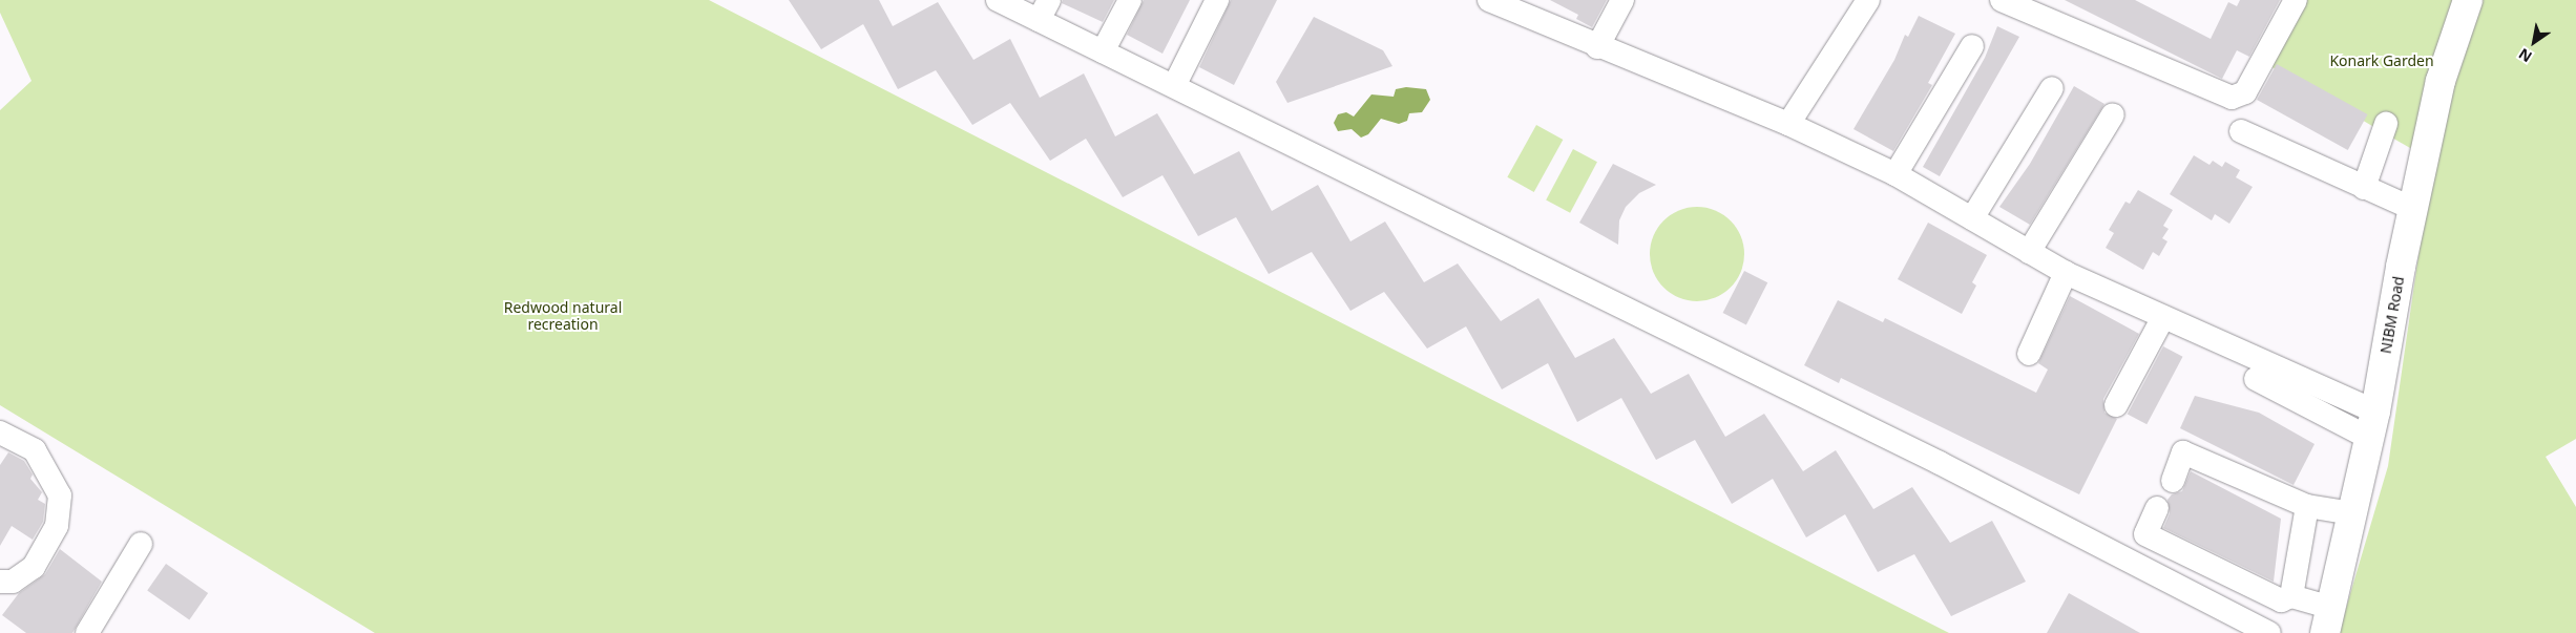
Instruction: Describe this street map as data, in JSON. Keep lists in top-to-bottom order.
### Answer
{
  "streets": {
    "main road": ["NIBM Road"]
  },
  "parks": ["Konark Garden", "Redwood natural recreation"],
  "north": "bottom left"
}
